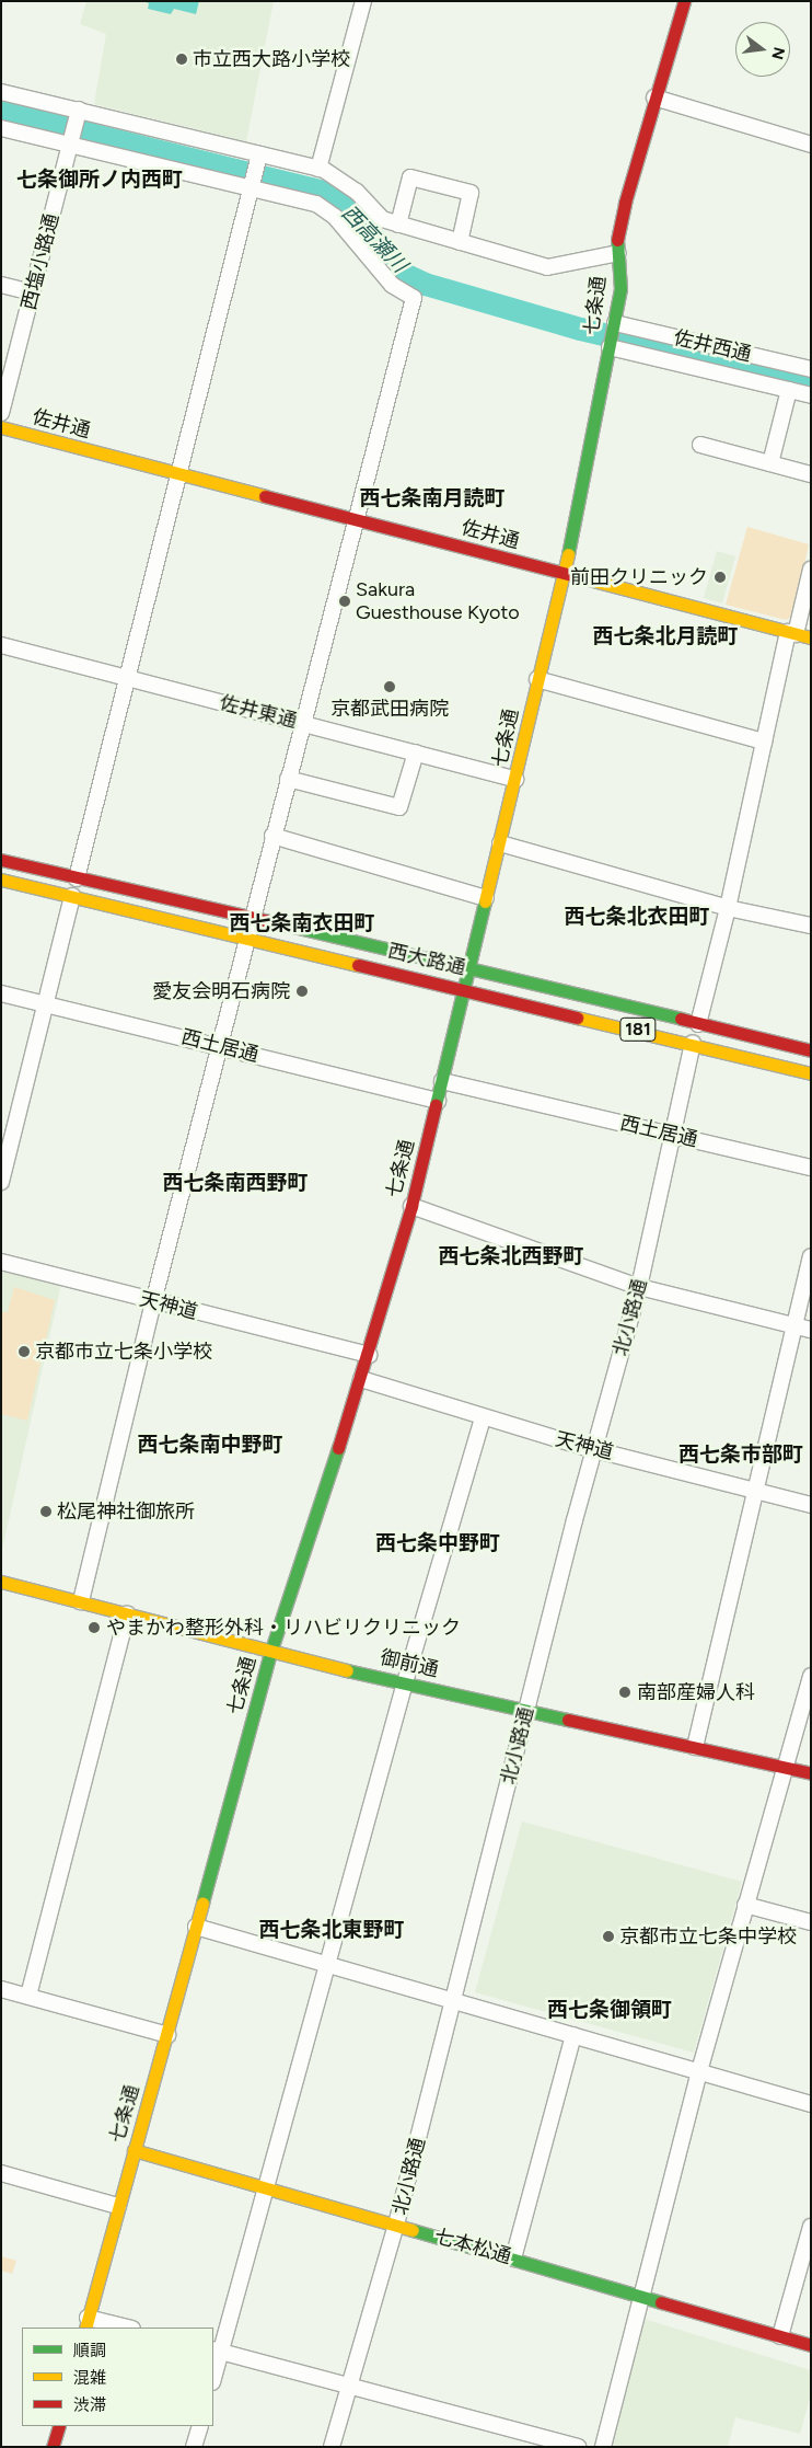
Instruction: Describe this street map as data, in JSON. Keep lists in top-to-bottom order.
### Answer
{
  "streets": {
    "main road": [
      "七条通",
      "佐井通",
      "西大路通",
      "181",
      "御前通",
      "七本松通"
    ],
    "street": [
      "西塩小路通",
      "佐井西通",
      "佐井東通",
      "西土居通",
      "天神道",
      "北小路通"
    ]
  },
  "crossings": [
    ["七条通", "佐井西通"],
    ["七条通", "佐井通"],
    ["七条通", "佐井東通"],
    ["七条通", "西大路通"],
    ["七条通", "西土居通"],
    ["七条通", "天神道"],
    ["七条通", "御前通"],
    ["七条通", "七本松通"],
    ["西大路通", "北小路通"],
    ["西土居通", "北小路通"],
    ["天神道", "北小路通"],
    ["北小路通", "御前通"],
    ["北小路通", "七本松通"]
  ],
  "districts": [
    "七条御所ノ内西町",
    "西七条南月読町",
    "西七条北月読町",
    "西七条北衣田町",
    "西七条南衣田町",
    "西七条南西野町",
    "西七条北西野町",
    "西七条南中野町",
    "西七条市部町",
    "西七条中野町",
    "西七条北東野町",
    "西七条御領町"
  ],
  "water": ["西高瀬川"],
  "places": [
    "市立西大路小学校",
    "前田クリニック",
    "Sakura Guesthouse Kyoto",
    "京都武田病院",
    "愛友会明石病院",
    "京都市立七条小学校",
    "松尾神社御旅所",
    "やまかわ整形外科・リハビリクリニック",
    "南部産婦人科",
    "京都市立七条中学校"
  ],
  "legend": ["順調", "混雑", "渋滞"],
  "north": "right"
}
